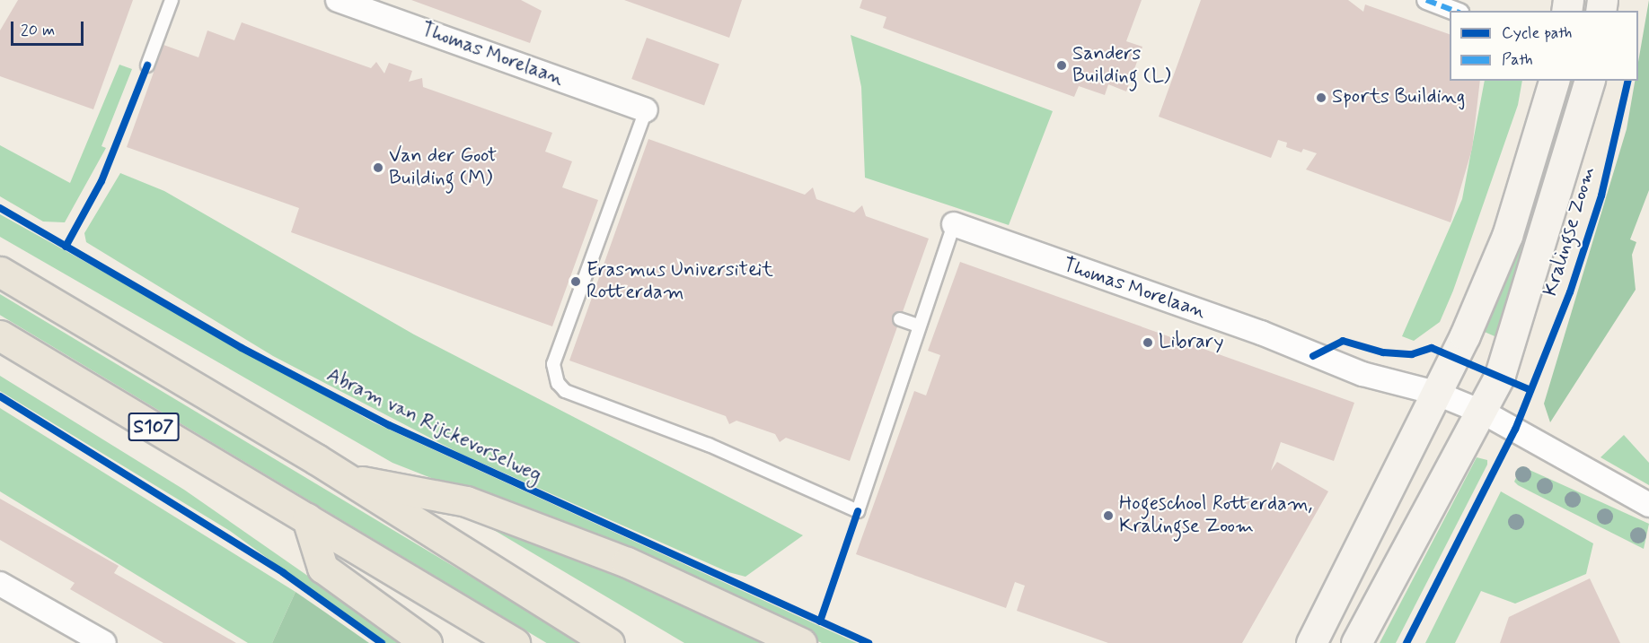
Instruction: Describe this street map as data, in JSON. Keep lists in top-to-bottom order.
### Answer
{
  "streets": {
    "main road": ["Kralingse Zoom", "S107"],
    "street": ["Thomas Morelaan"],
    "cycle path": ["Abram van Rijckevorselweg"]
  },
  "places": [
    "Sanders Building (L)",
    "Sports Building",
    "Van der Goot Building (M)",
    "Erasmus Universiteit Rotterdam",
    "Library",
    "Hogeschool Rotterdam, Kralingse Zoom"
  ],
  "legend": ["Cycle path", "Path"],
  "scale_bar": "20 m"
}
